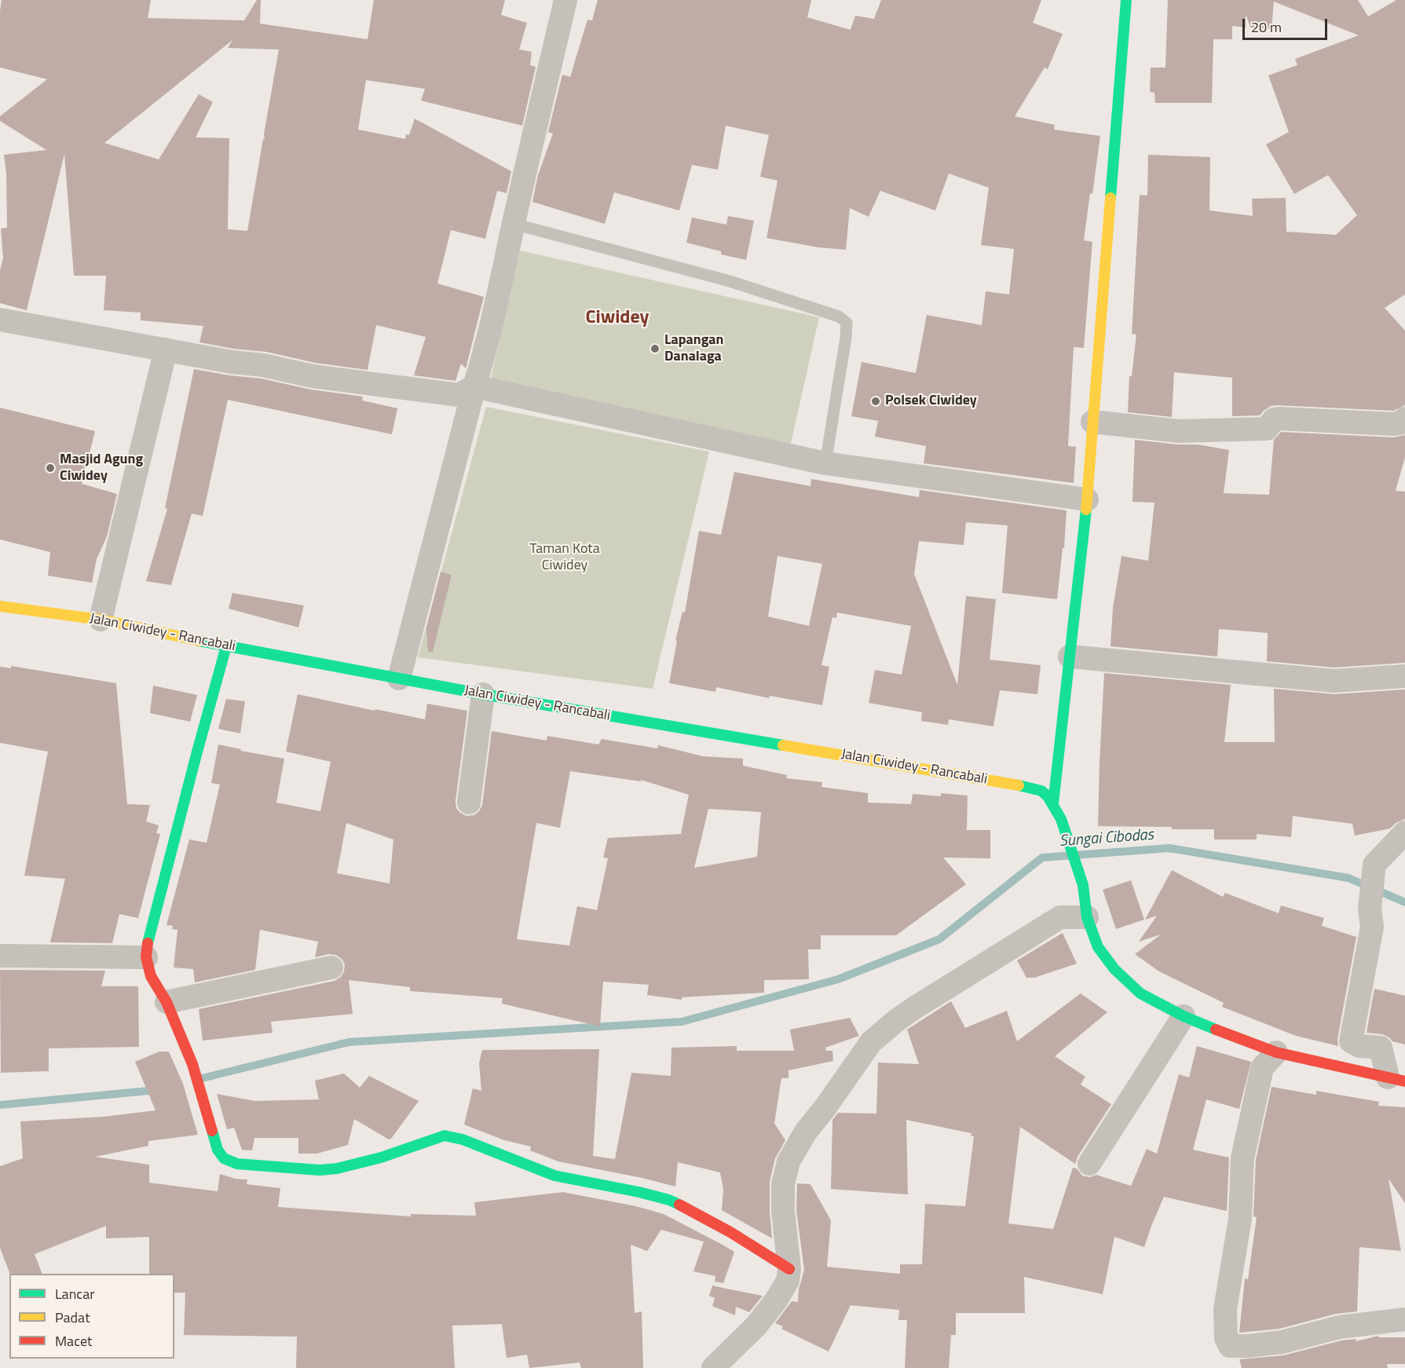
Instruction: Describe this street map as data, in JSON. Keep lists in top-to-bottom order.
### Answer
{
  "streets": {
    "main road": ["Jalan Ciwidey - Rancabali"]
  },
  "districts": ["Ciwidey"],
  "water": ["Sungai Cibodas"],
  "parks": ["Taman Kota Ciwidey"],
  "places": ["Lapangan Danalaga", "Polsek Ciwidey", "Masjid Agung Ciwidey"],
  "legend": ["Lancar", "Padat", "Macet"],
  "scale_bar": "20 m"
}
